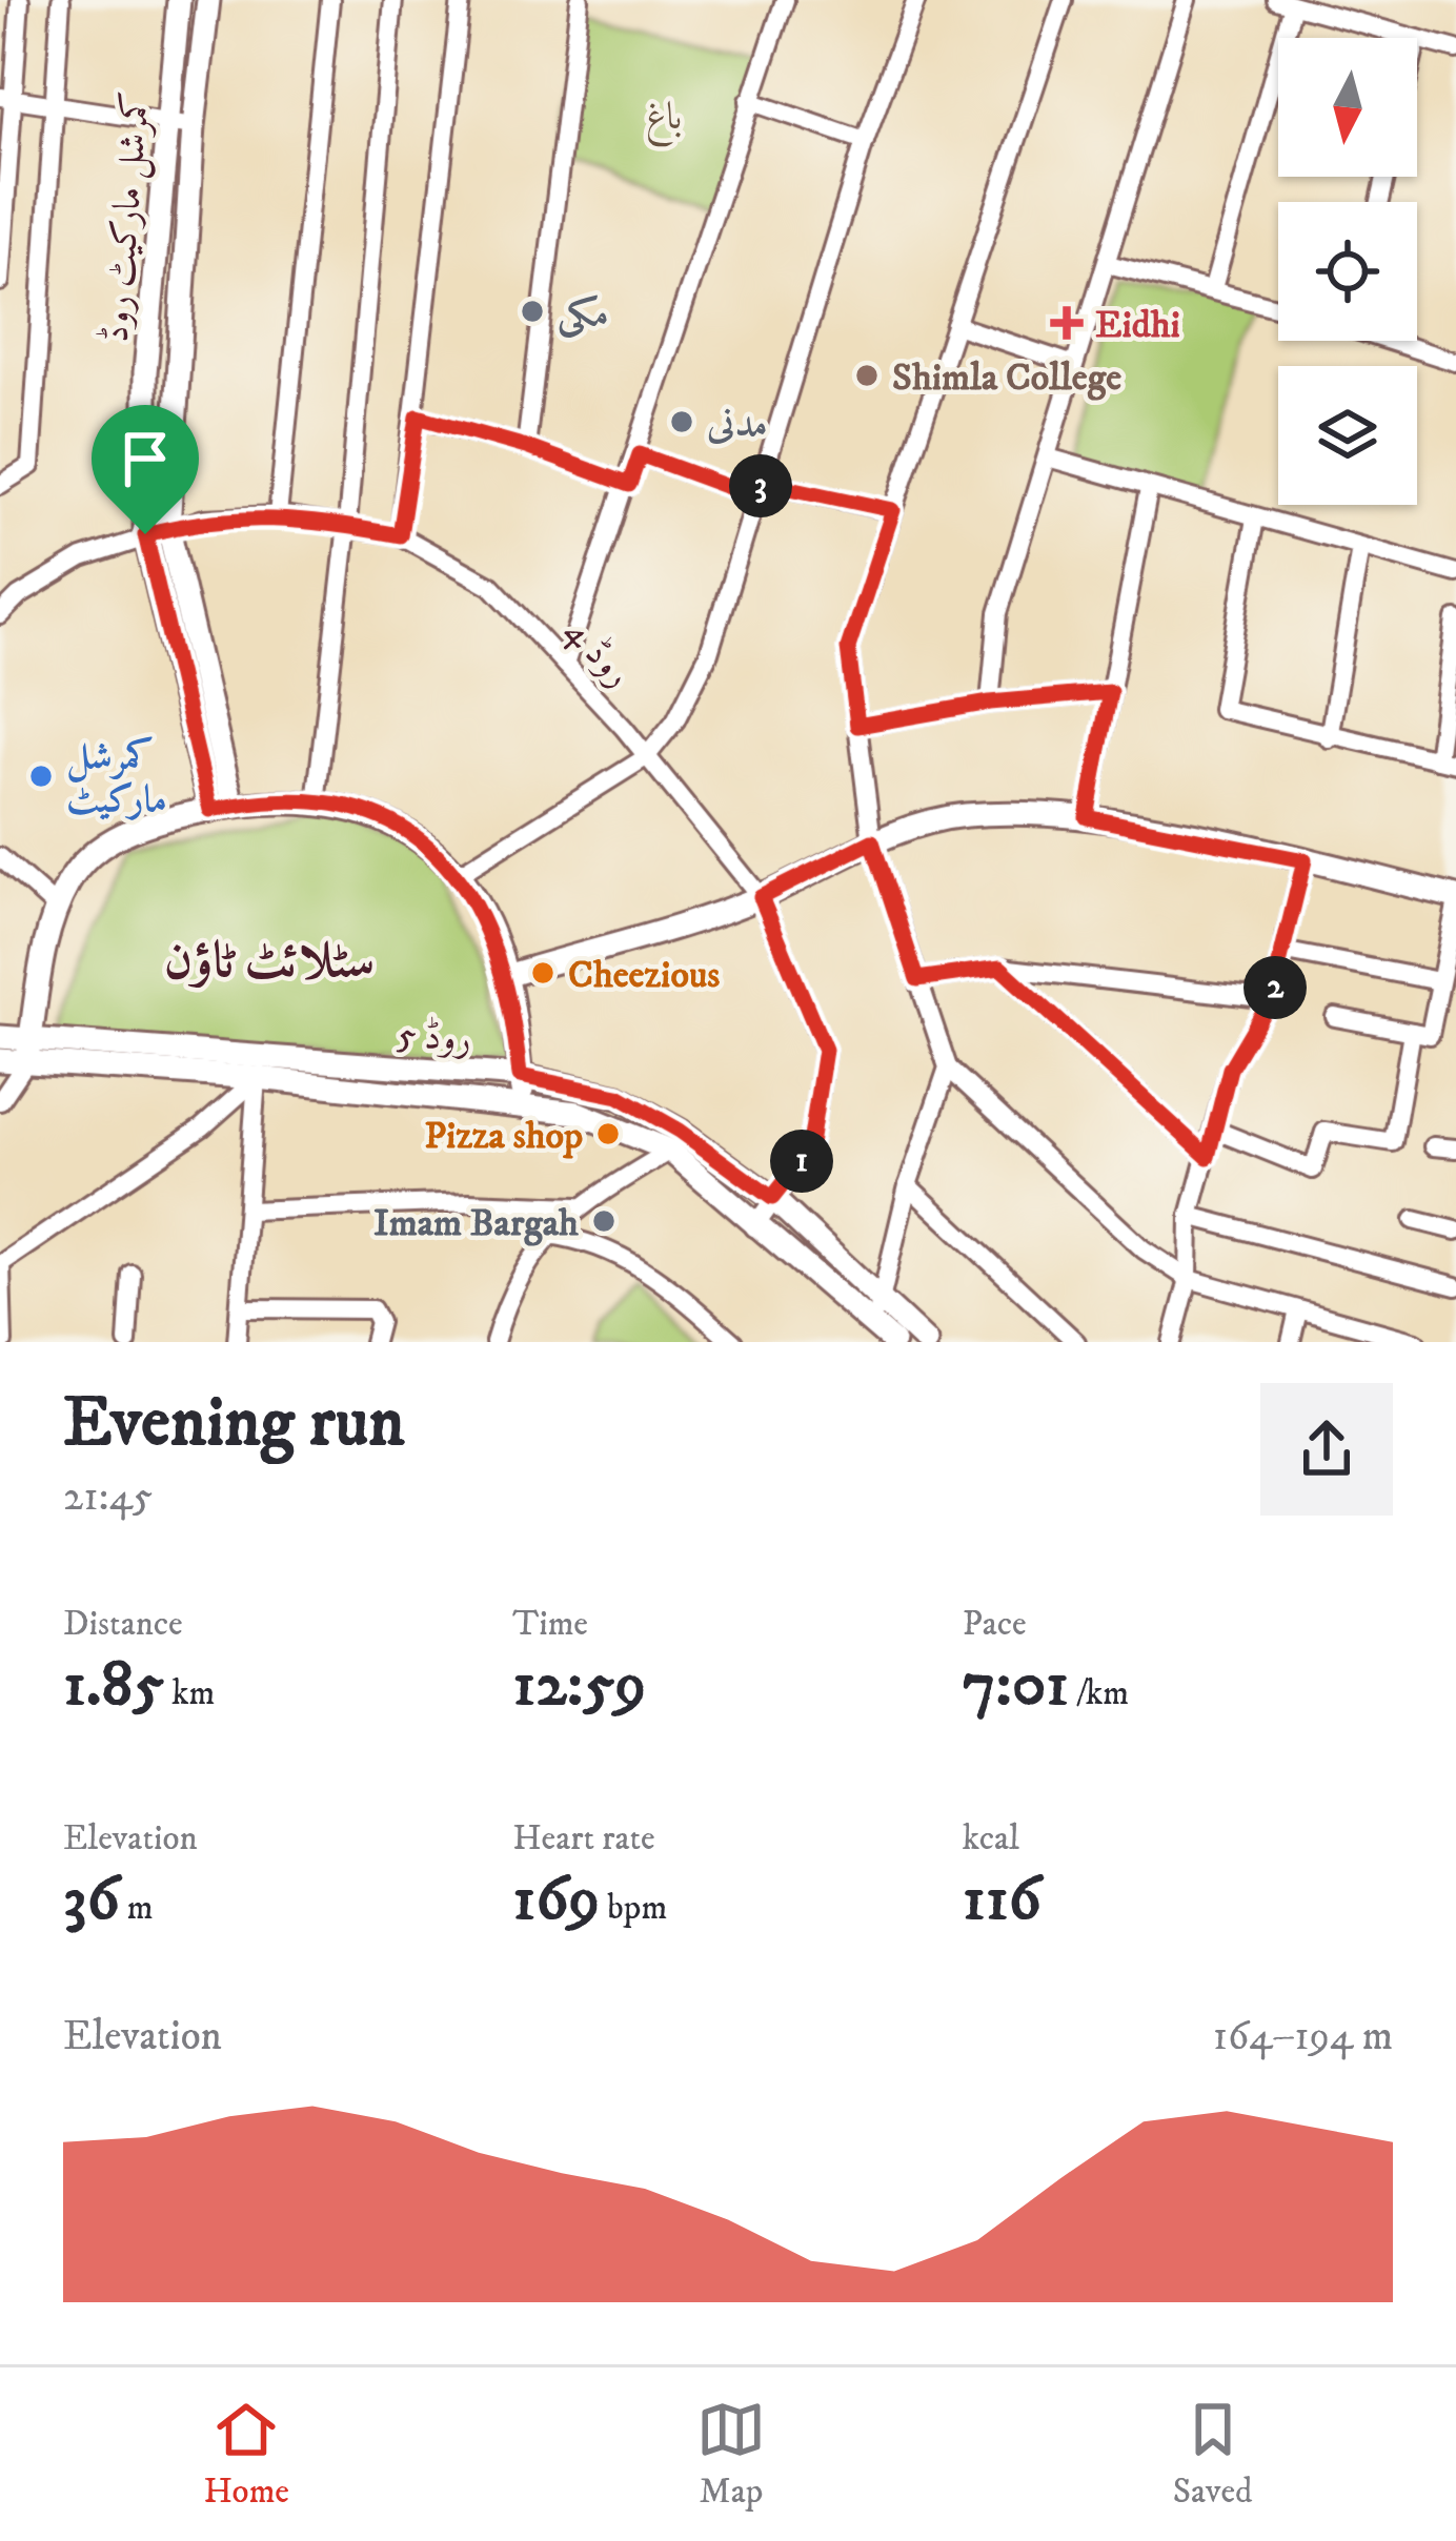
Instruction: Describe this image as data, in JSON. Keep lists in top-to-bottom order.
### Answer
{
  "streets": {
    "main road": ["کمرشل مارکیٹ روڈ", "روڈ 5"],
    "street": ["روڈ 4"]
  },
  "crossings": [
    ["کمرشل مارکیٹ روڈ", "روڈ 4"],
    ["روڈ 4", "روڈ 5"]
  ],
  "districts": ["سٹلائٹ ٹاؤن"],
  "parks": ["باغ"],
  "places": {
    "other": [
      "مکی",
      "Shimla College",
      "مدنی",
      "کمرشل مارکیٹ",
      "Cheezious",
      "Pizza shop",
      "Imam Bargah"
    ],
    "health": ["Eidhi"]
  },
  "north": "bottom",
  "page": {
    "pins": ["3", "2", "1"],
    "heading": ["Evening run", "21:45"],
    "stats": [
      ["Distance", "1.85 km"],
      ["Time", "12:59"],
      ["Pace", "7:01 /km"],
      ["Elevation", "36 m"],
      ["Heart rate", "169 bpm"],
      ["kcal", "116"]
    ],
    "chart": ["Elevation", "164–194 m"],
    "tabs": ["Home", "Map", "Saved"]
  }
}
